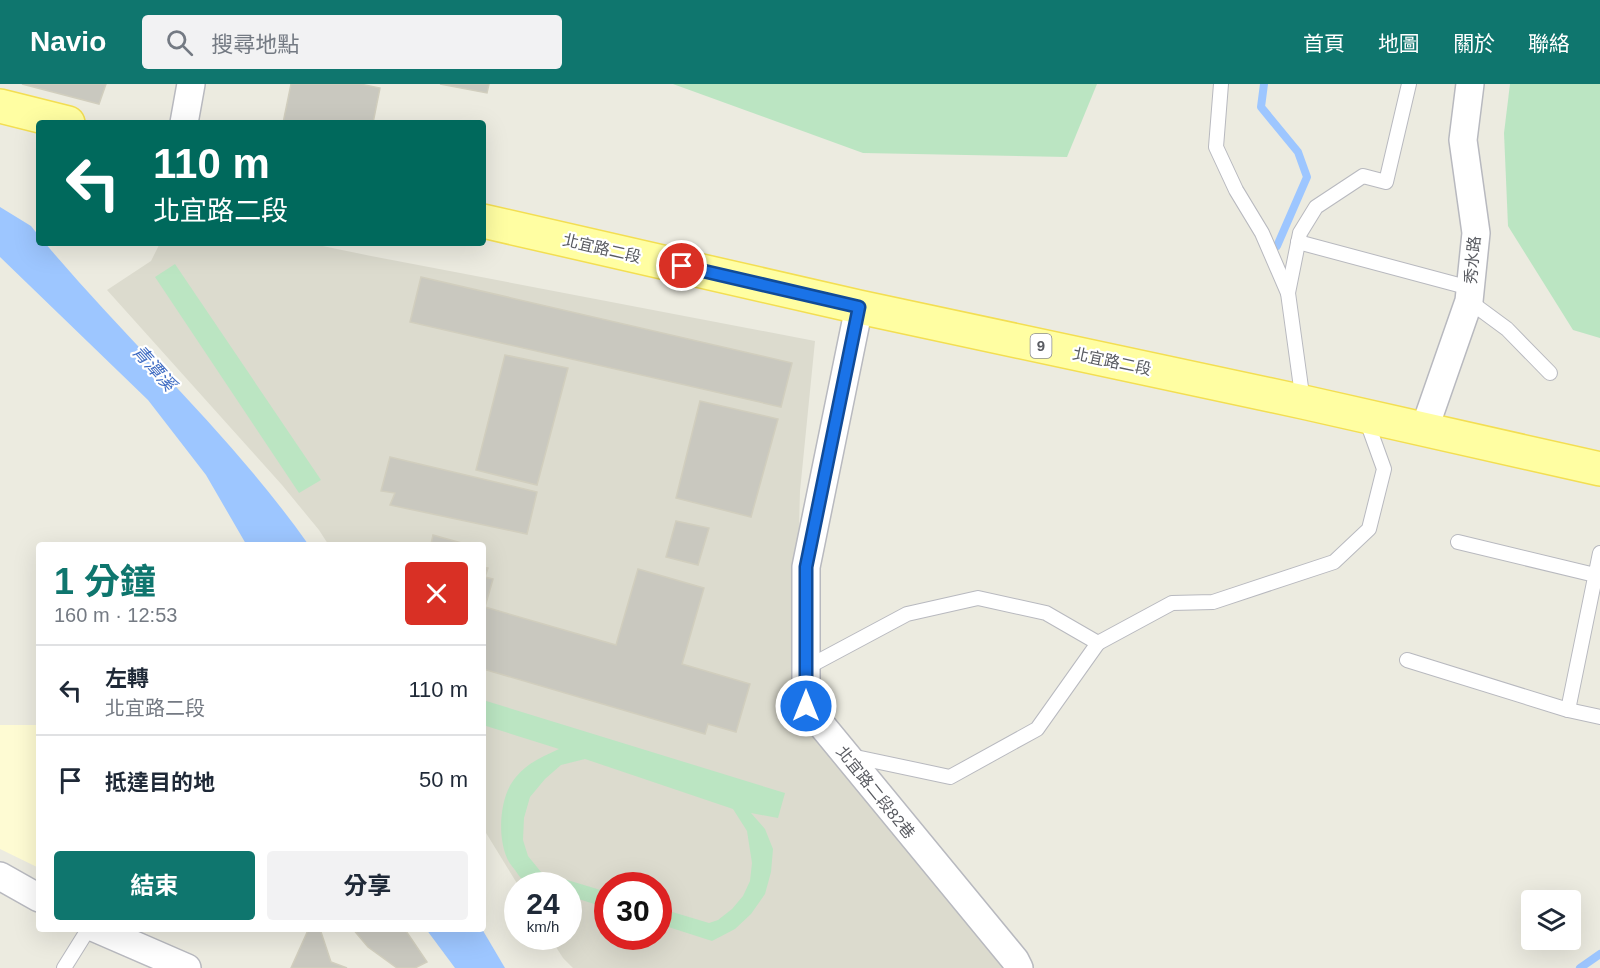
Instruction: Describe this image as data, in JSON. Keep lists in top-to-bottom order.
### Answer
{
  "streets": {
    "main road": ["北宜路二段", "9"],
    "street": ["秀水路", "北宜路二段82巷"]
  },
  "crossings": [
    ["北宜路二段", "秀水路"],
    ["北宜路二段", "北宜路二段82巷"]
  ],
  "water": ["青潭溪"],
  "page": {
    "header": "Navio",
    "search": "搜尋地點",
    "nav": [
      "首頁",
      "地圖",
      "關於",
      "聯絡"
    ],
    "turn": ["110 m", "北宜路二段"],
    "heading": ["1 分鐘", "160 m · 12:53"],
    "list": [
      {
        "name": "左轉",
        "note": "北宜路二段",
        "value": "110 m"
      },
      {
        "name": "抵達目的地",
        "value": "50 m"
      }
    ],
    "buttons": ["結束", "分享"],
    "speed": "24 km/h",
    "limit": "30"
  }
}
